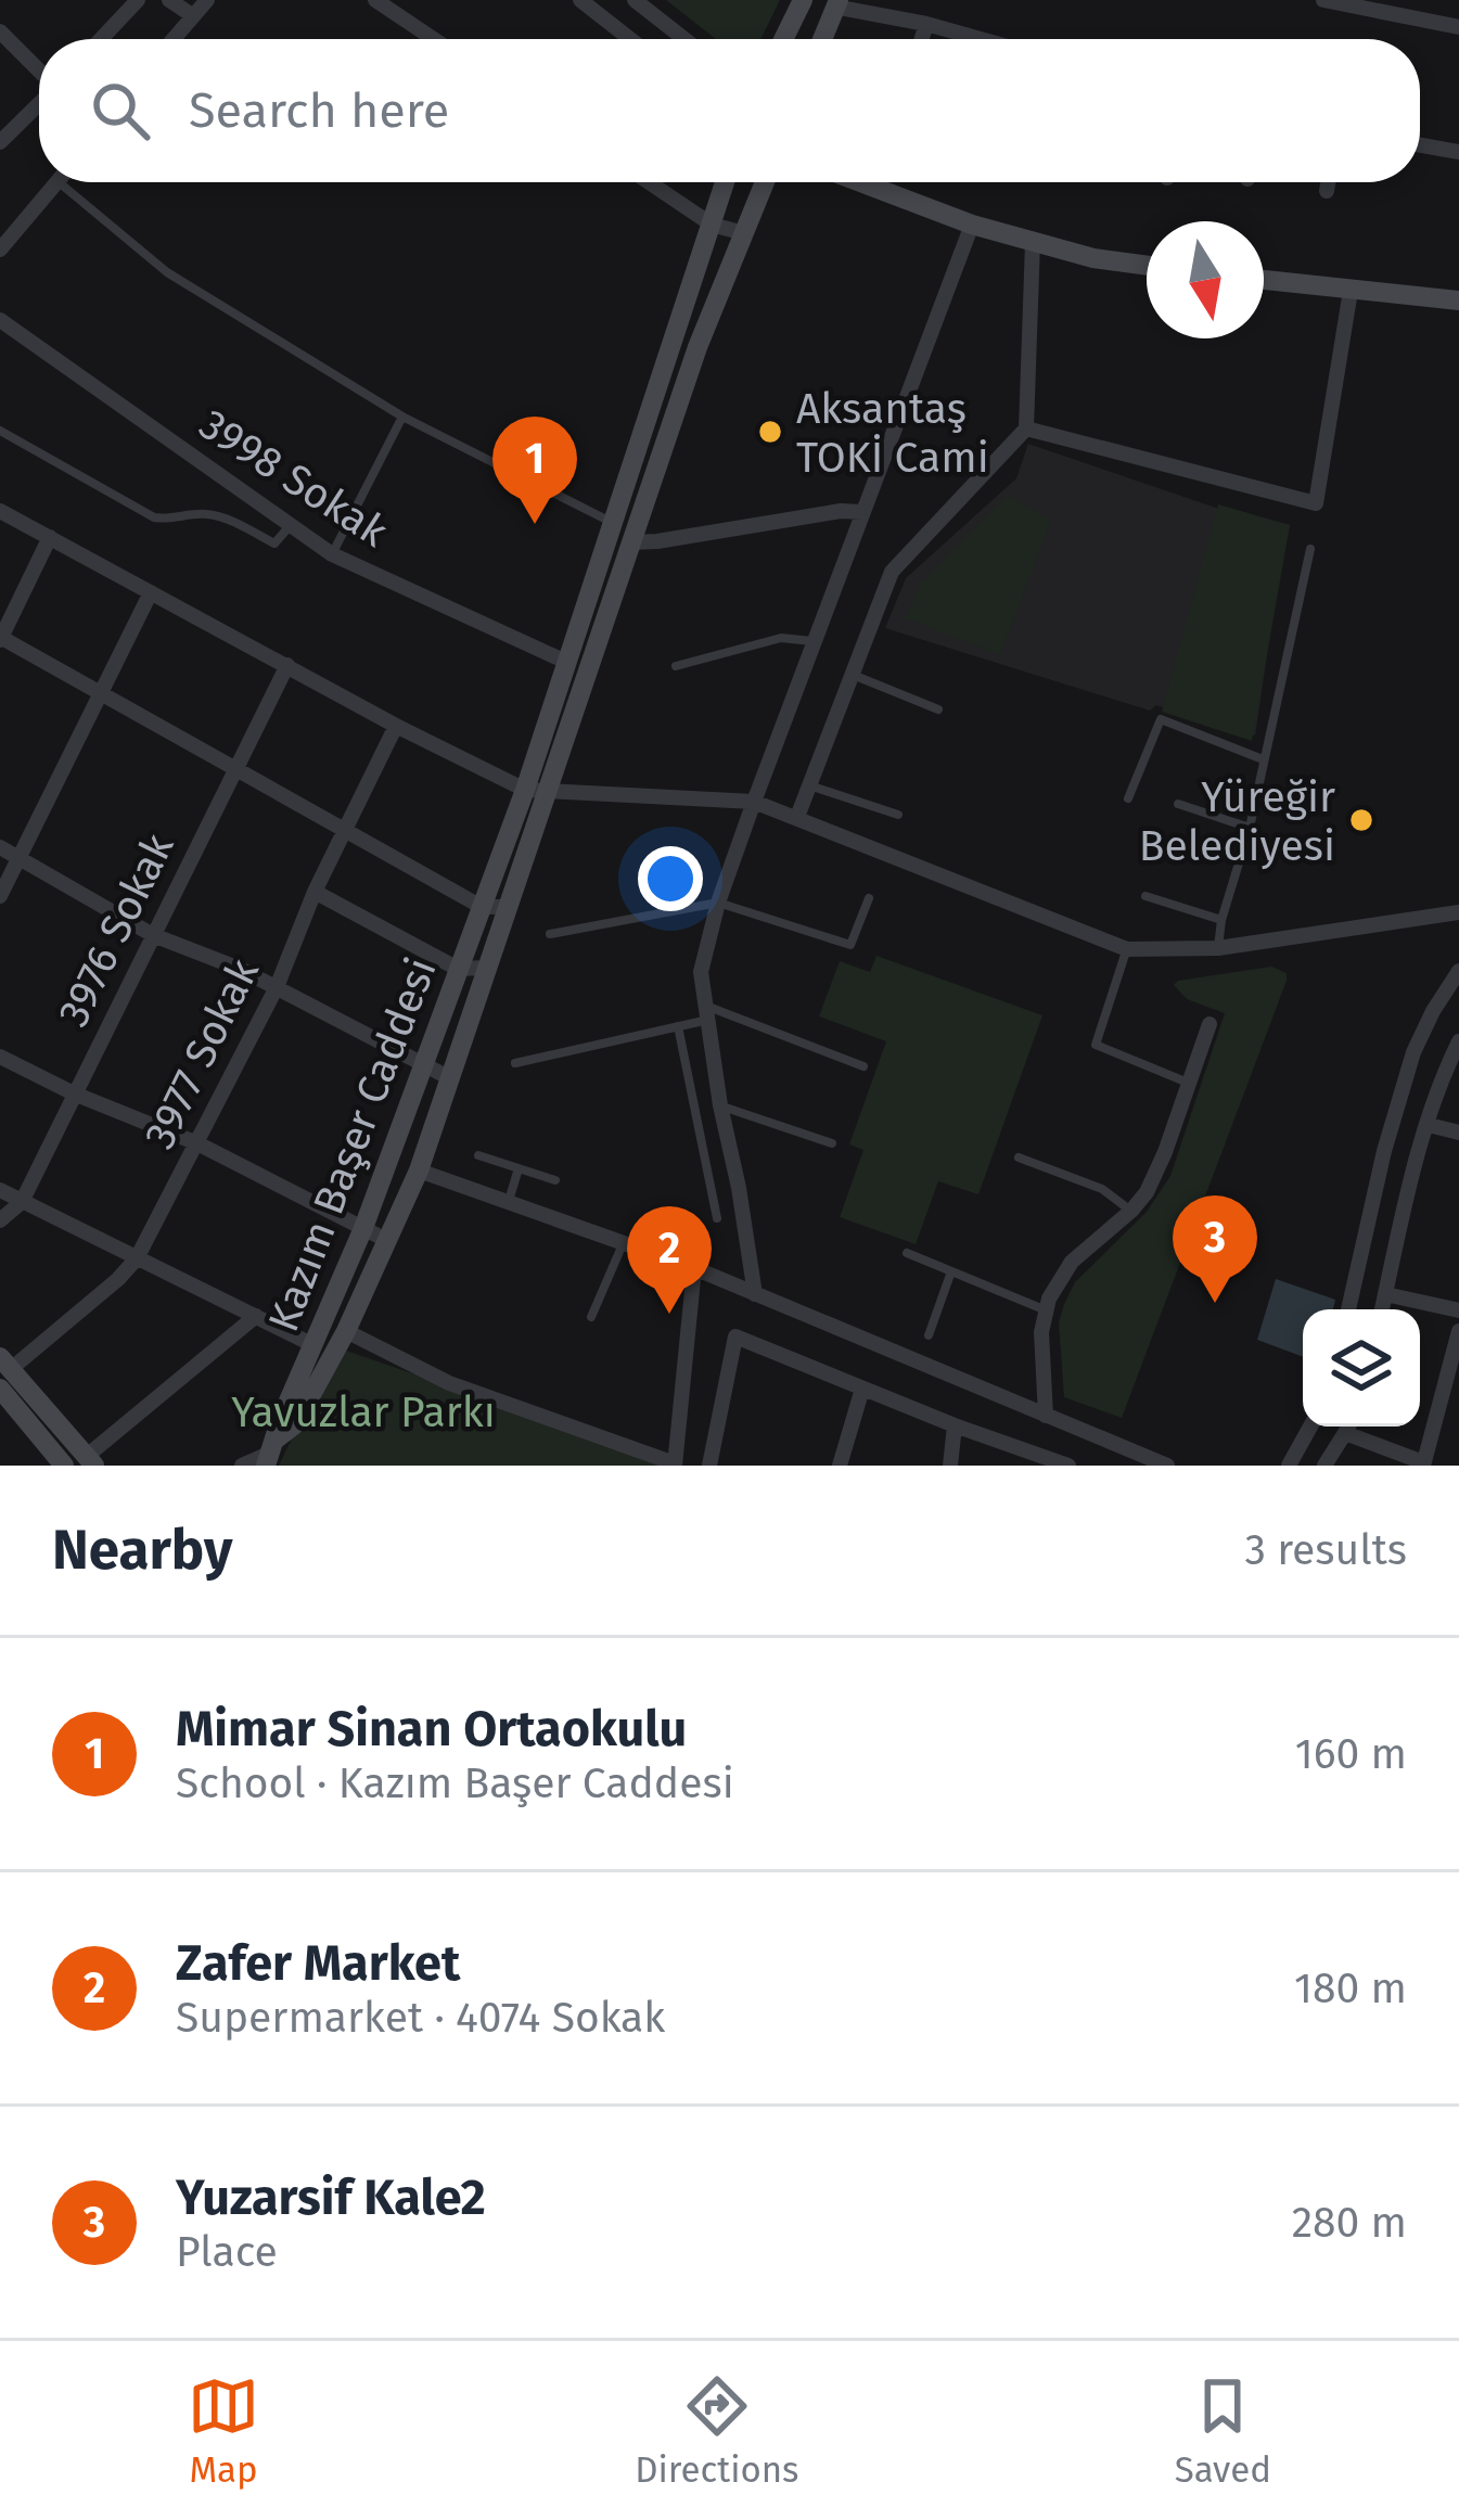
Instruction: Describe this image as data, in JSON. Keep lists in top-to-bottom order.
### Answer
{
  "streets": {
    "main road": ["Kazım Başer Caddesi"],
    "street": ["3998 Sokak", "3976 Sokak", "3977 Sokak"]
  },
  "crossings": [
    ["3998 Sokak", "Kazım Başer Caddesi"]
  ],
  "parks": ["Yavuzlar Parkı"],
  "places": ["Aksantaş TOKİ Cami", "Yüreğir Belediyesi"],
  "north": "bottom",
  "page": {
    "search": "Search here",
    "pins": ["1", "3", "2"],
    "heading": ["Nearby", "3 results"],
    "list": [
      {
        "mark": "1",
        "name": "Mimar Sinan Ortaokulu",
        "note": "School · Kazım Başer Caddesi",
        "value": "160 m"
      },
      {
        "mark": "2",
        "name": "Zafer Market",
        "note": "Supermarket · 4074 Sokak",
        "value": "180 m"
      },
      {
        "mark": "3",
        "name": "Yuzarsif Kale2",
        "note": "Place",
        "value": "280 m"
      }
    ],
    "nav": ["Map", "Directions", "Saved"]
  }
}
